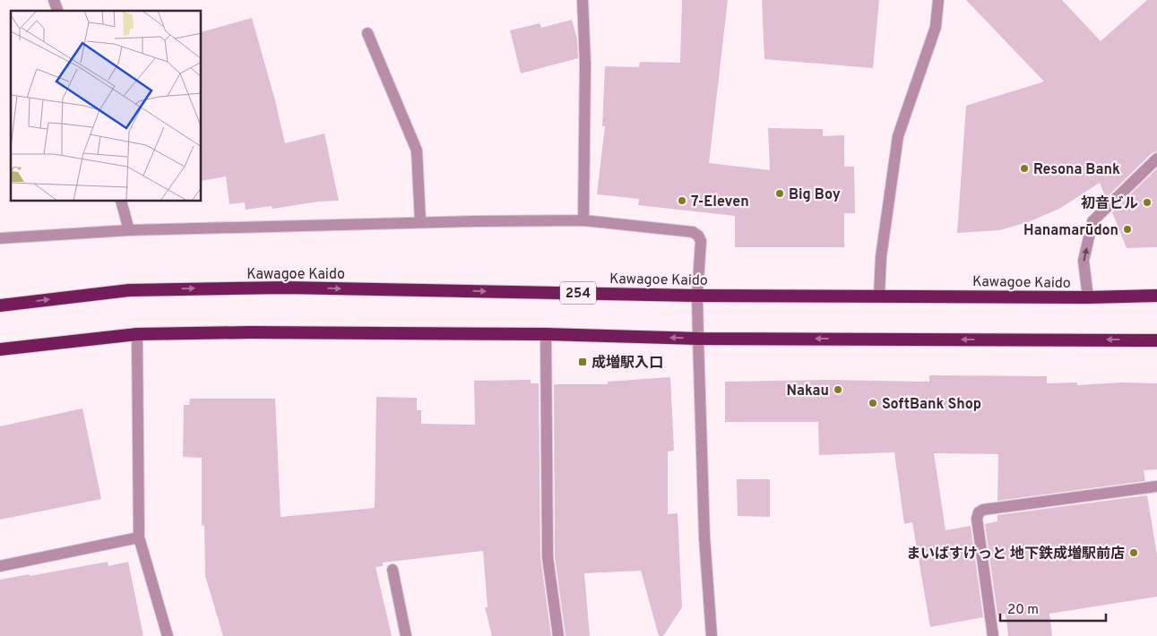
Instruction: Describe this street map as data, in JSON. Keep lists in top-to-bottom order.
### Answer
{
  "streets": {
    "highway": ["Kawagoe Kaido", "254"]
  },
  "places": {
    "other": [
      "Resona Bank",
      "Big Boy",
      "7-Eleven",
      "初音ビル",
      "Hanamarūdon",
      "Nakau",
      "SoftBank Shop",
      "まいばすけっと 地下鉄成増駅前店"
    ],
    "transit": ["成増駅入口"]
  },
  "scale_bar": "20 m"
}
